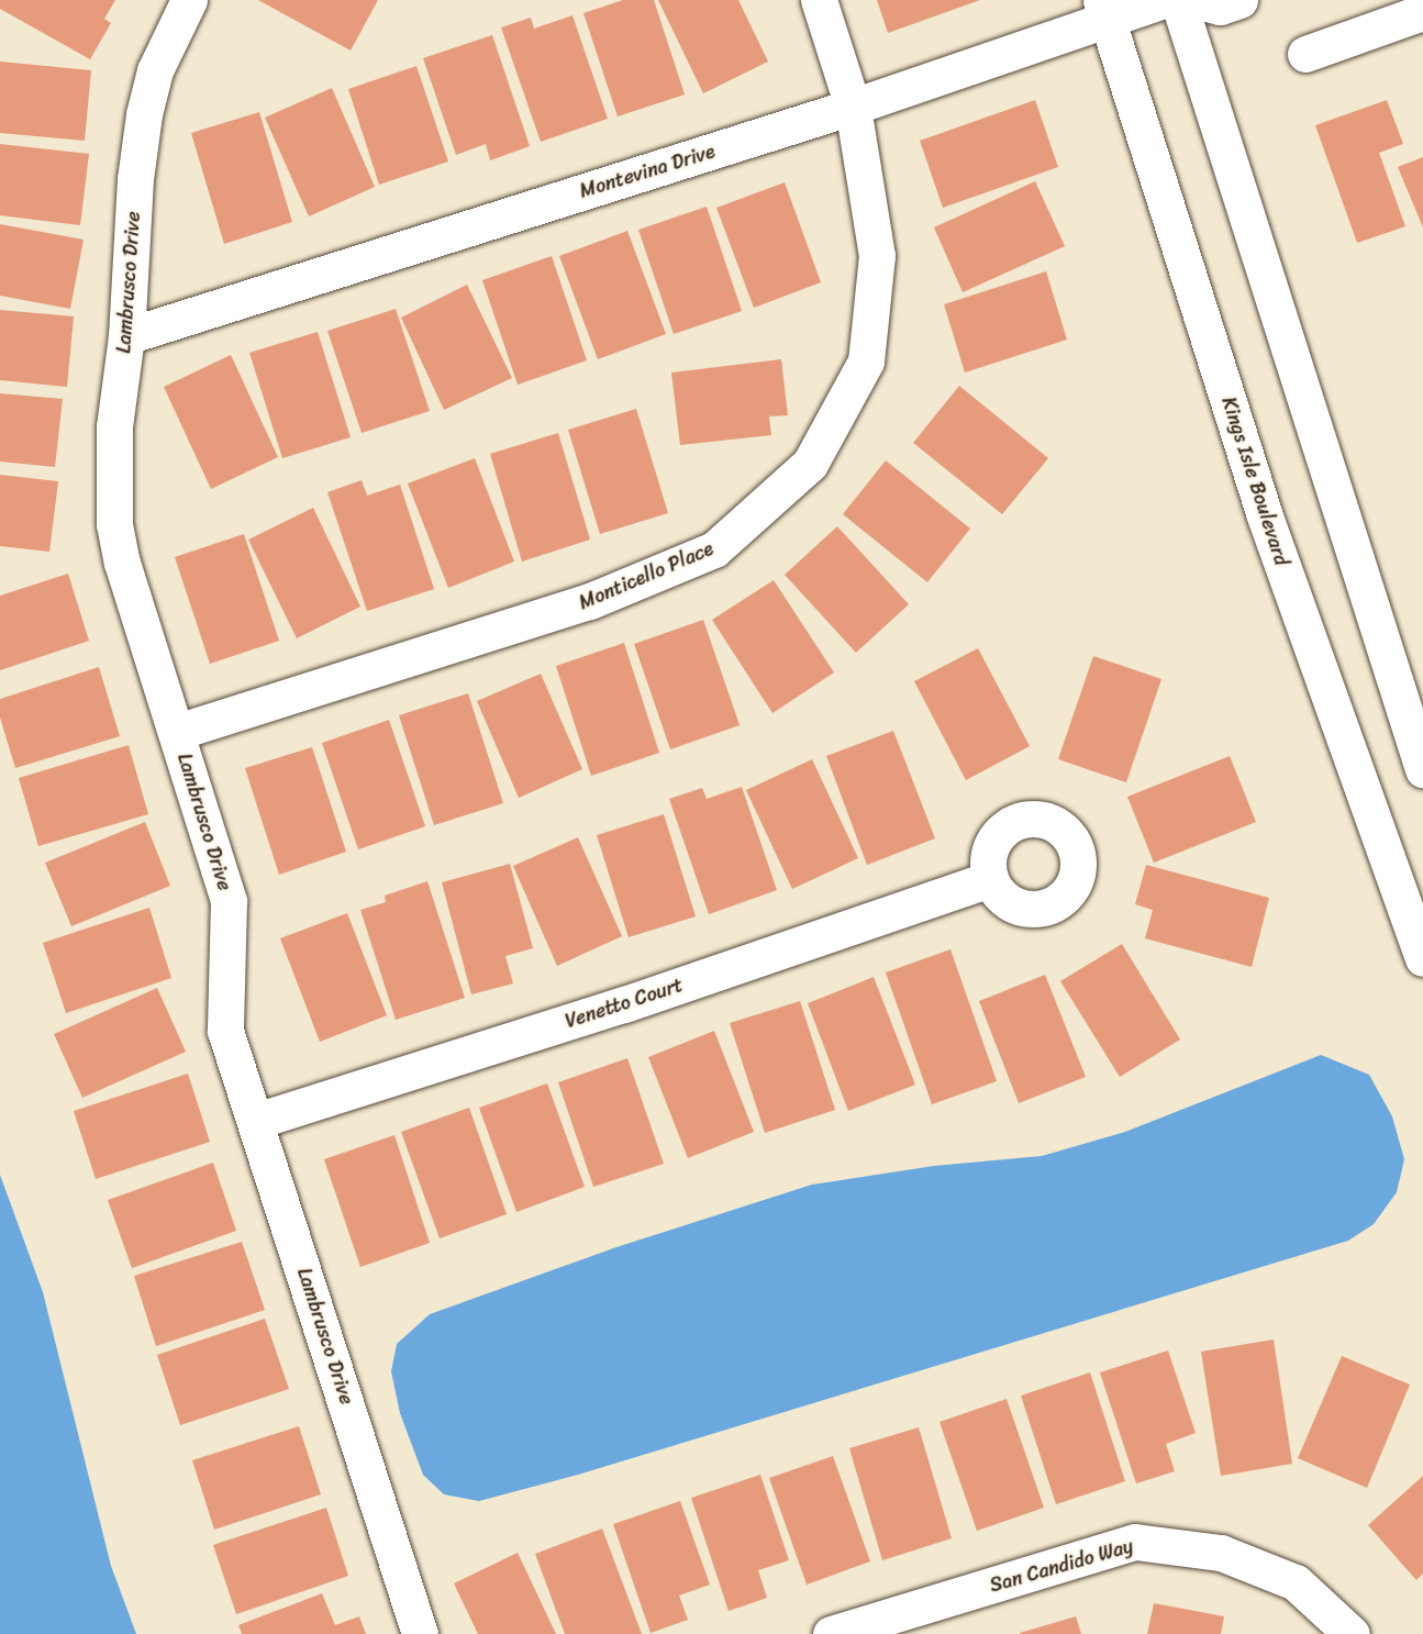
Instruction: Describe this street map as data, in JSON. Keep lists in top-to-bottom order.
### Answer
{
  "streets": {
    "street": [
      "Montevina Drive",
      "Lambrusco Drive",
      "Kings Isle Boulevard",
      "Monticello Place",
      "Venetto Court",
      "San Candido Way"
    ]
  },
  "crossings": [
    ["Montevina Drive", "Lambrusco Drive"],
    ["Montevina Drive", "Kings Isle Boulevard"],
    ["Montevina Drive", "Monticello Place"],
    ["Lambrusco Drive", "Monticello Place"],
    ["Lambrusco Drive", "Venetto Court"]
  ]
}
